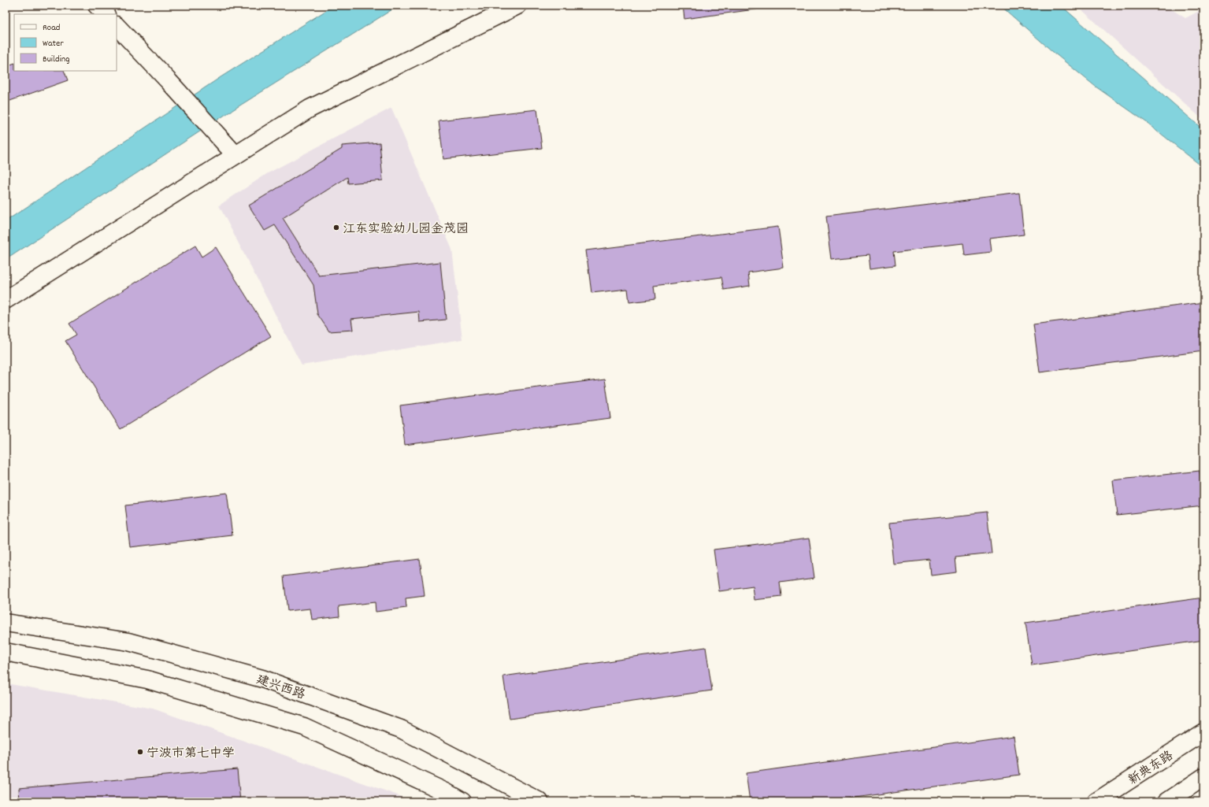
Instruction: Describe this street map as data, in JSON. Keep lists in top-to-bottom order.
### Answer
{
  "streets": {
    "street": ["建兴西路", "新典东路"]
  },
  "places": ["江东实验幼儿园金茂园", "宁波市第七中学"],
  "legend": ["Road", "Water", "Building"]
}
